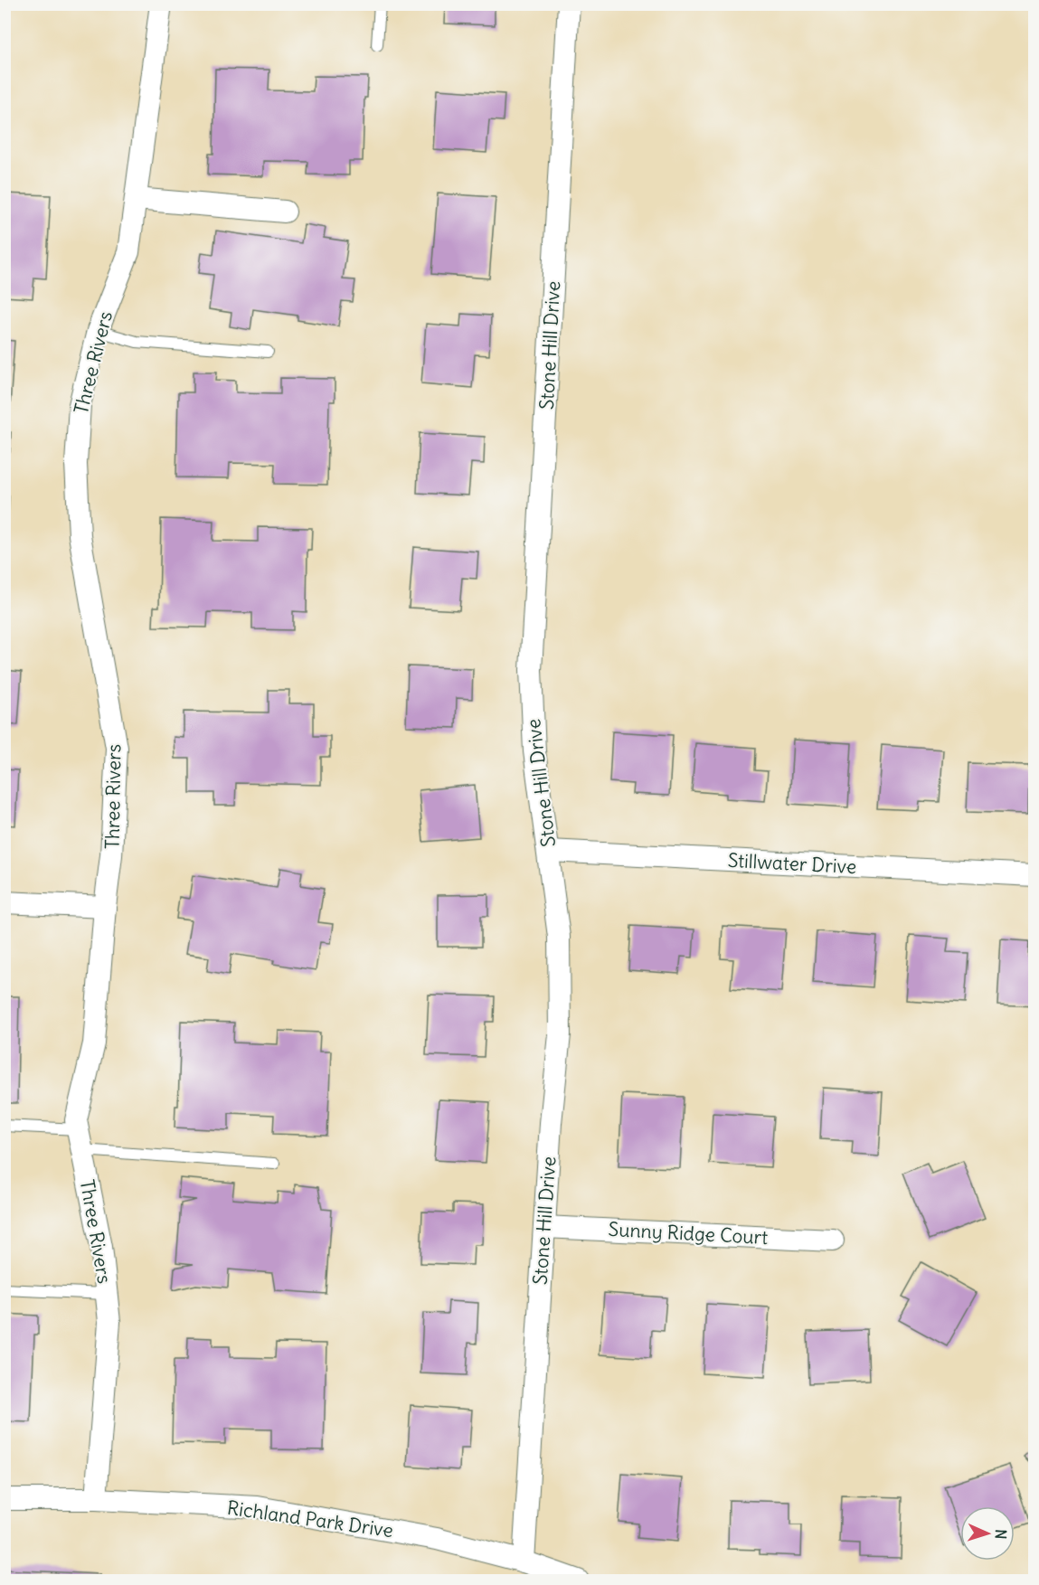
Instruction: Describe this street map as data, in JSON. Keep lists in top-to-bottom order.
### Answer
{
  "streets": {
    "street": [
      "Stone Hill Drive",
      "Three Rivers",
      "Stillwater Drive",
      "Sunny Ridge Court",
      "Richland Park Drive"
    ]
  },
  "crossings": [
    ["Stone Hill Drive", "Stillwater Drive"],
    ["Stone Hill Drive", "Sunny Ridge Court"],
    ["Stone Hill Drive", "Richland Park Drive"],
    ["Three Rivers", "Richland Park Drive"]
  ],
  "north": "right"
}
